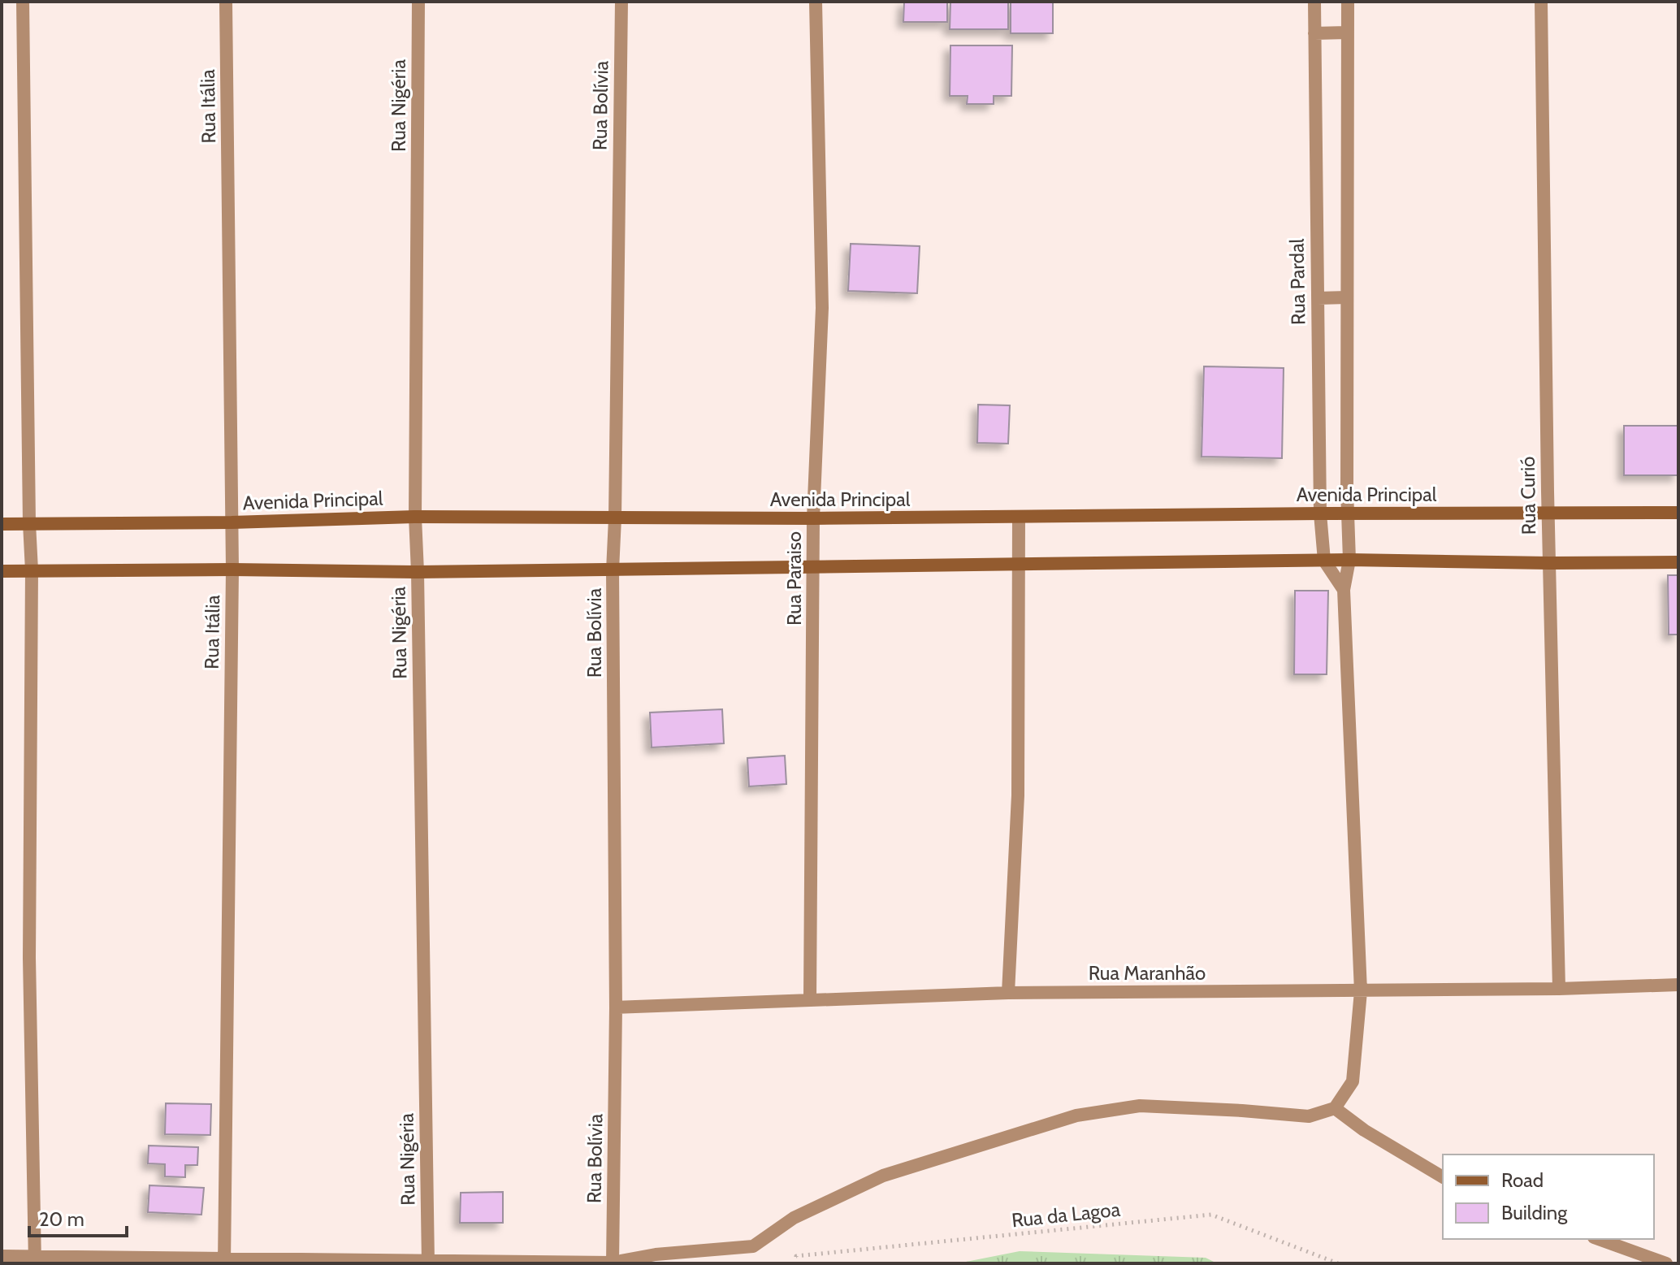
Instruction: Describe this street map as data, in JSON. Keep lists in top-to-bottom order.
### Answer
{
  "streets": {
    "street": [
      "Rua Nigéria",
      "Rua Bolívia",
      "Rua Itália",
      "Rua Pardal",
      "Avenida Principal",
      "Rua Curió",
      "Rua Paraiso",
      "Rua Maranhão"
    ],
    "path": ["Rua da Lagoa"]
  },
  "crossings": [
    ["Rua Nigéria", "Avenida Principal"],
    ["Rua Bolívia", "Avenida Principal"],
    ["Rua Bolívia", "Rua Maranhão"],
    ["Rua Itália", "Avenida Principal"],
    ["Rua Pardal", "Avenida Principal"],
    ["Avenida Principal", "Rua Curió"],
    ["Avenida Principal", "Rua Paraiso"],
    ["Rua Curió", "Rua Maranhão"],
    ["Rua Paraiso", "Rua Maranhão"]
  ],
  "legend": ["Road", "Building"],
  "scale_bar": "20 m"
}
